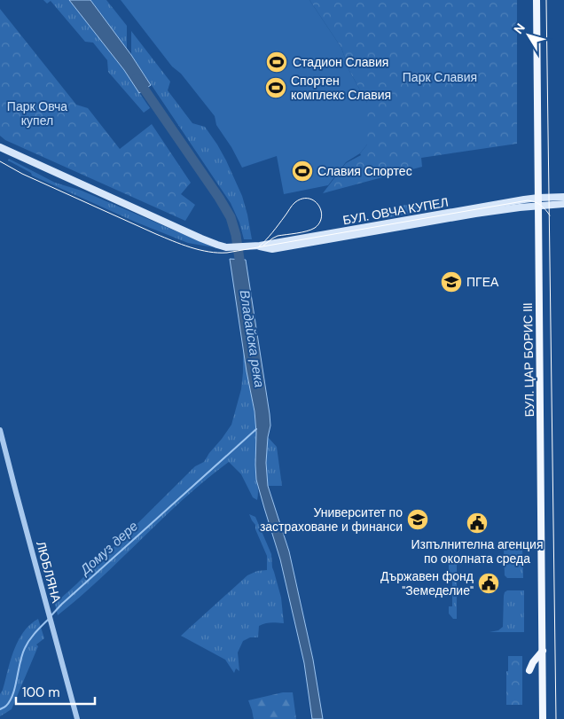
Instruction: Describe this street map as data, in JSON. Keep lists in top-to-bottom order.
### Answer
{
  "streets": {
    "main road": ["БУЛ. ОВЧА КУПЕЛ", "БУЛ. ЦАР БОРИС III"],
    "street": ["ЛЮБЛЯНА"]
  },
  "crossings": [
    ["БУЛ. ОВЧА КУПЕЛ", "БУЛ. ЦАР БОРИС III"]
  ],
  "water": ["Владайска река", "Домуз дере"],
  "parks": ["Парк Славия", "Парк Овча купел"],
  "places": {
    "sports": ["Стадион Славия", "Спортен комплекс Славия", "Славия Спортес"],
    "school or university": ["ПГЕА", "Университет по застраховане и финанси"],
    "public building": ["Изпълнителна агенция по околната среда", "Държавен фонд \"Земеделие\""]
  },
  "scale_bar": "100 m",
  "north": "top left"
}
